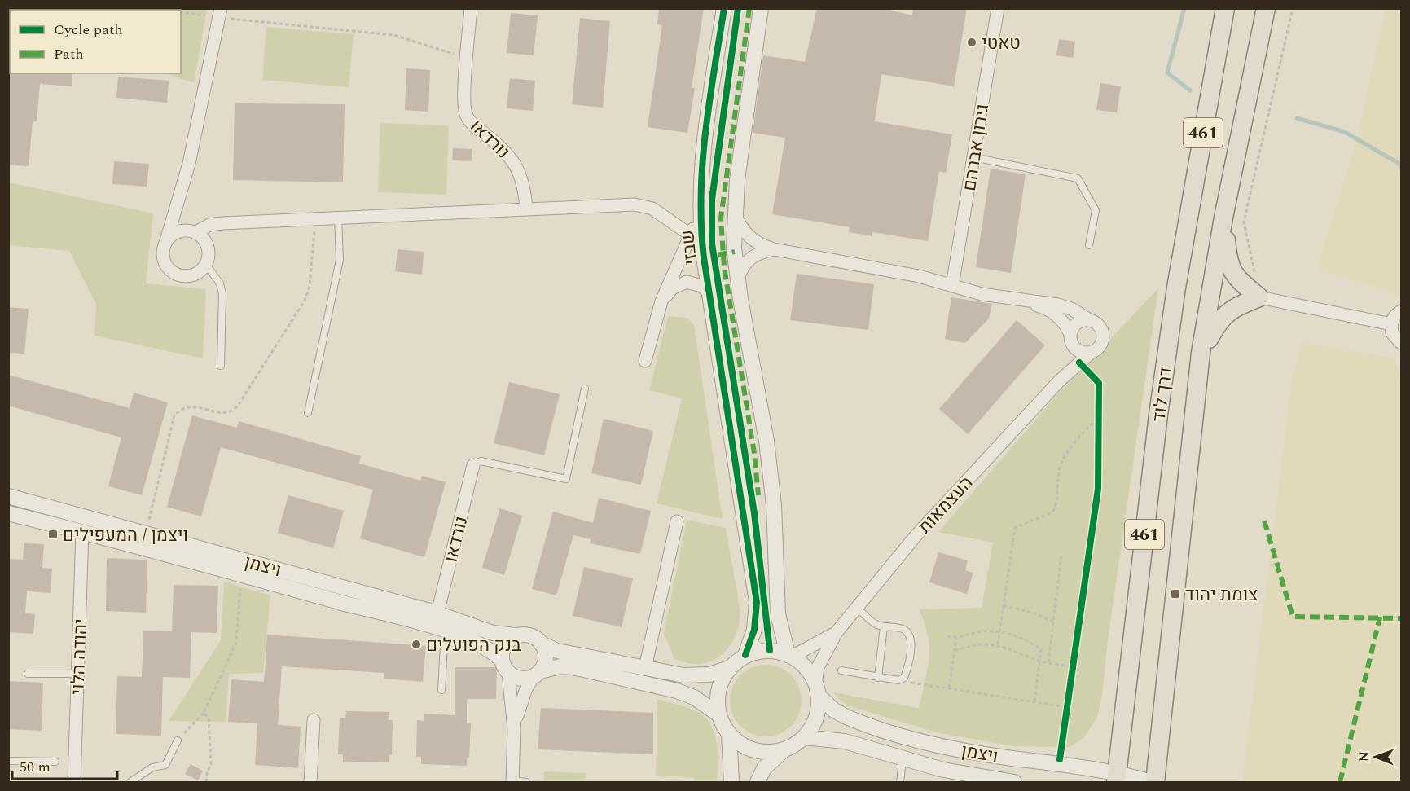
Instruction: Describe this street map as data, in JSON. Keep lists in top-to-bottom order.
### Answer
{
  "streets": {
    "main road": ["461", "דרך לוד"],
    "street": [
      "נורדאו",
      "גירון אברהם",
      "שבזי",
      "העצמאות",
      "ויצמן",
      "יהודה הלוי"
    ]
  },
  "crossings": [
    ["461", "ויצמן"],
    ["נורדאו", "ויצמן"],
    ["שבזי", "העצמאות"],
    ["שבזי", "ויצמן"],
    ["דרך לוד", "ויצמן"],
    ["העצמאות", "ויצמן"],
    ["ויצמן", "יהודה הלוי"]
  ],
  "places": {
    "other": ["טאטי", "בנק הפועלים"],
    "transit": ["ויצמן / המעפילים", "צומת יהוד"]
  },
  "legend": ["Cycle path", "Path"],
  "scale_bar": "50 m",
  "north": "left"
}
